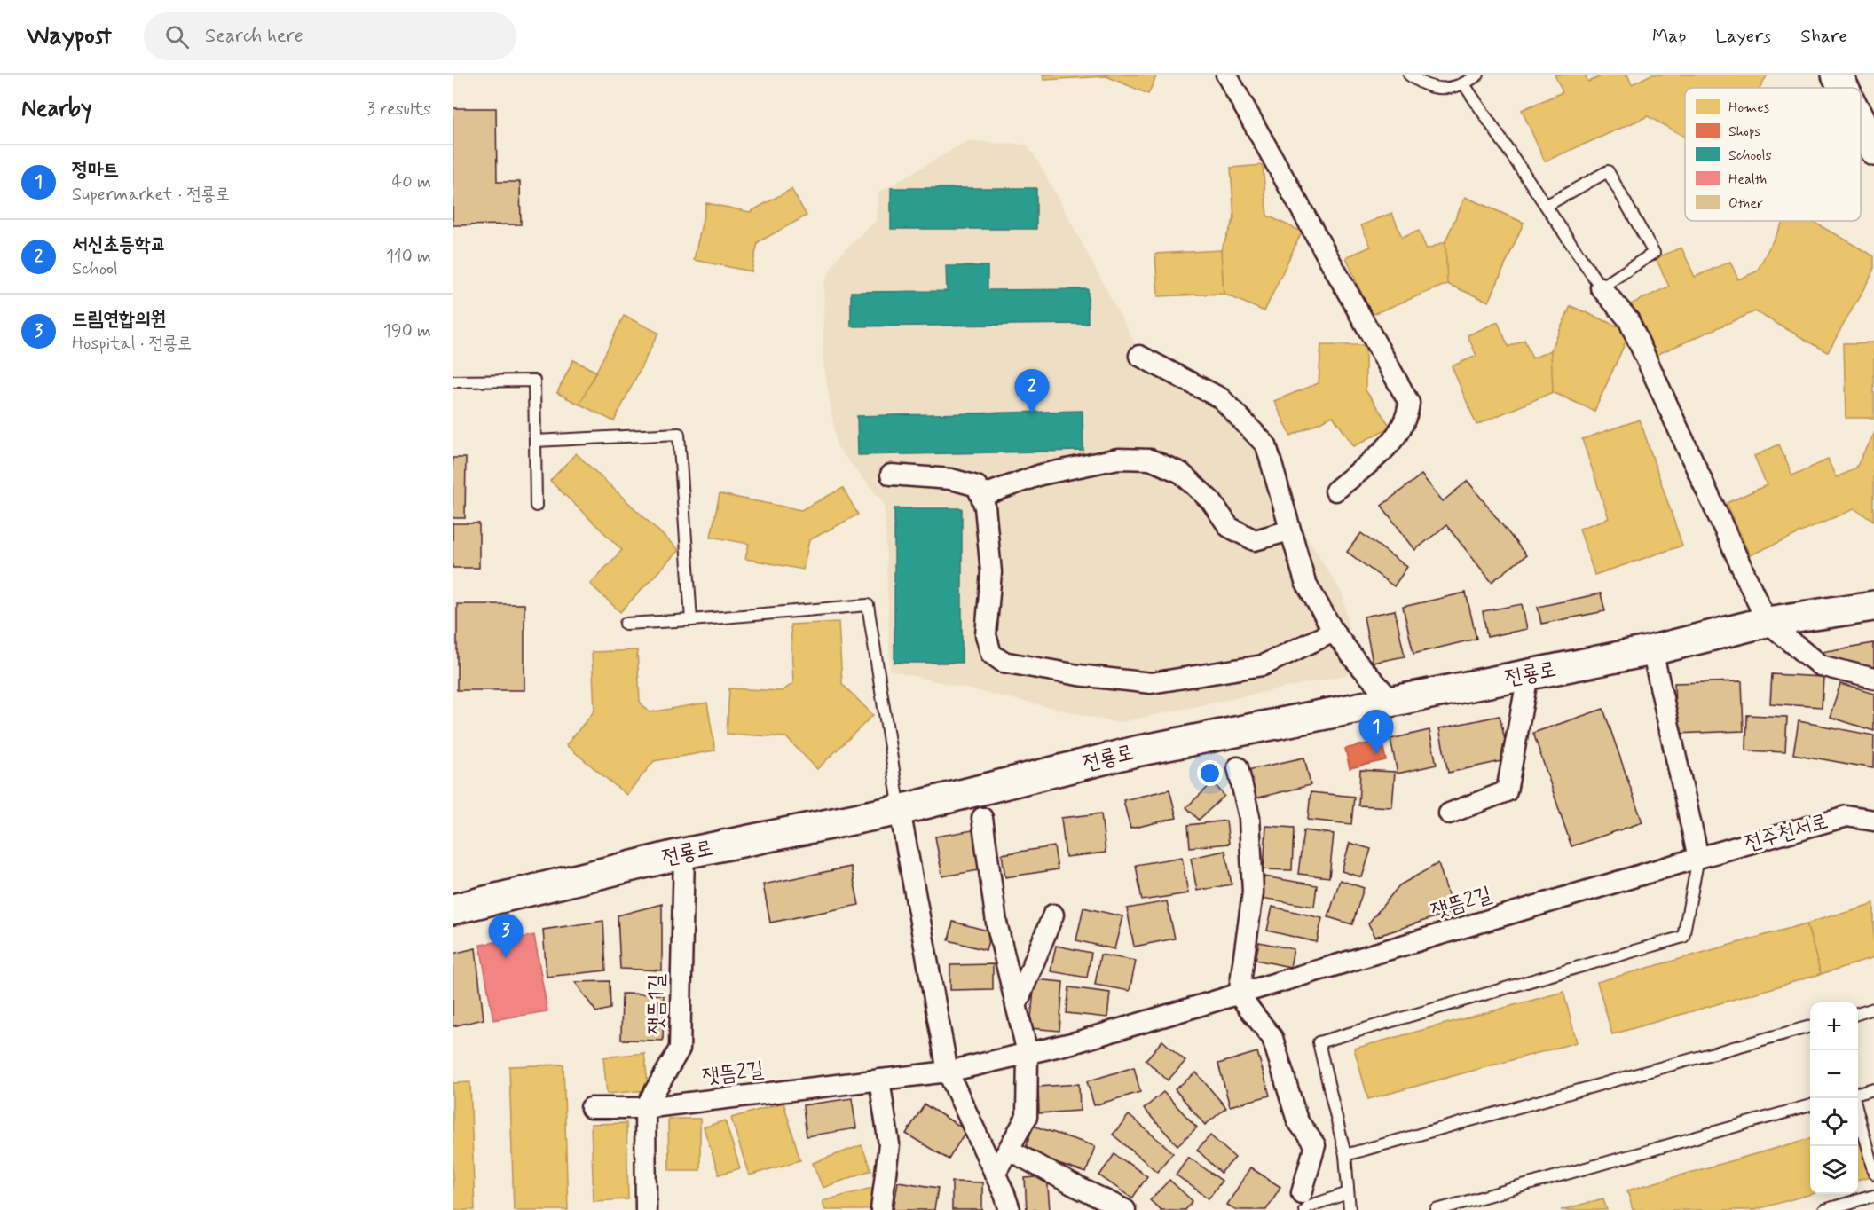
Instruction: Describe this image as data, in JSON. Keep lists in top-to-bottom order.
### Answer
{
  "streets": {
    "street": [
      "전룡로",
      "전주천서로",
      "잿뜸2길",
      "잿뜸1길"
    ]
  },
  "crossings": [
    ["전룡로", "잿뜸1길"],
    ["전주천서로", "잿뜸2길"],
    ["잿뜸2길", "잿뜸1길"]
  ],
  "legend": [
    "Homes",
    "Shops",
    "Schools",
    "Health",
    "Other"
  ],
  "page": {
    "header": "Waypost",
    "search": "Search here",
    "nav": ["Map", "Layers", "Share"],
    "heading": ["Nearby", "3 results"],
    "list": [
      {
        "mark": "1",
        "name": "정마트",
        "note": "Supermarket · 전룡로",
        "value": "40 m"
      },
      {
        "mark": "2",
        "name": "서신초등학교",
        "note": "School",
        "value": "110 m"
      },
      {
        "mark": "3",
        "name": "드림연합의원",
        "note": "Hospital · 전룡로",
        "value": "190 m"
      }
    ],
    "pins": ["2", "1", "3"],
    "map_buttons": ["+", "−"]
  }
}
